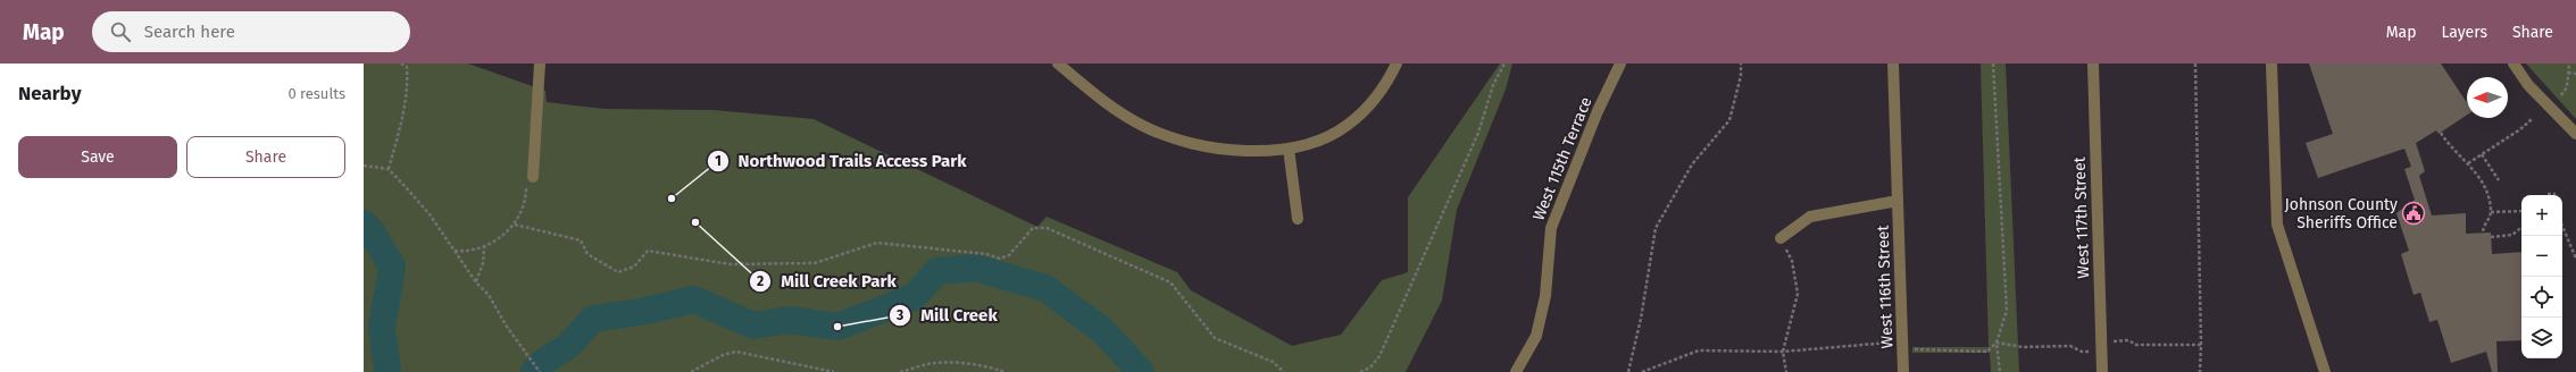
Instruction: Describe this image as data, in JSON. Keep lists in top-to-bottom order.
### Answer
{
  "streets": {
    "street": ["West 115th Terrace", "West 117th Street", "West 116th Street"]
  },
  "places": {
    "other": ["Northwood Trails Access Park", "Mill Creek Park", "Mill Creek"],
    "public building": ["Johnson County Sheriffs Office"]
  },
  "north": "left",
  "page": {
    "header": "Map",
    "search": "Search here",
    "nav": ["Map", "Layers", "Share"],
    "heading": ["Nearby", "0 results"],
    "buttons": ["Save", "Share"],
    "map_buttons": ["+", "−"]
  }
}
